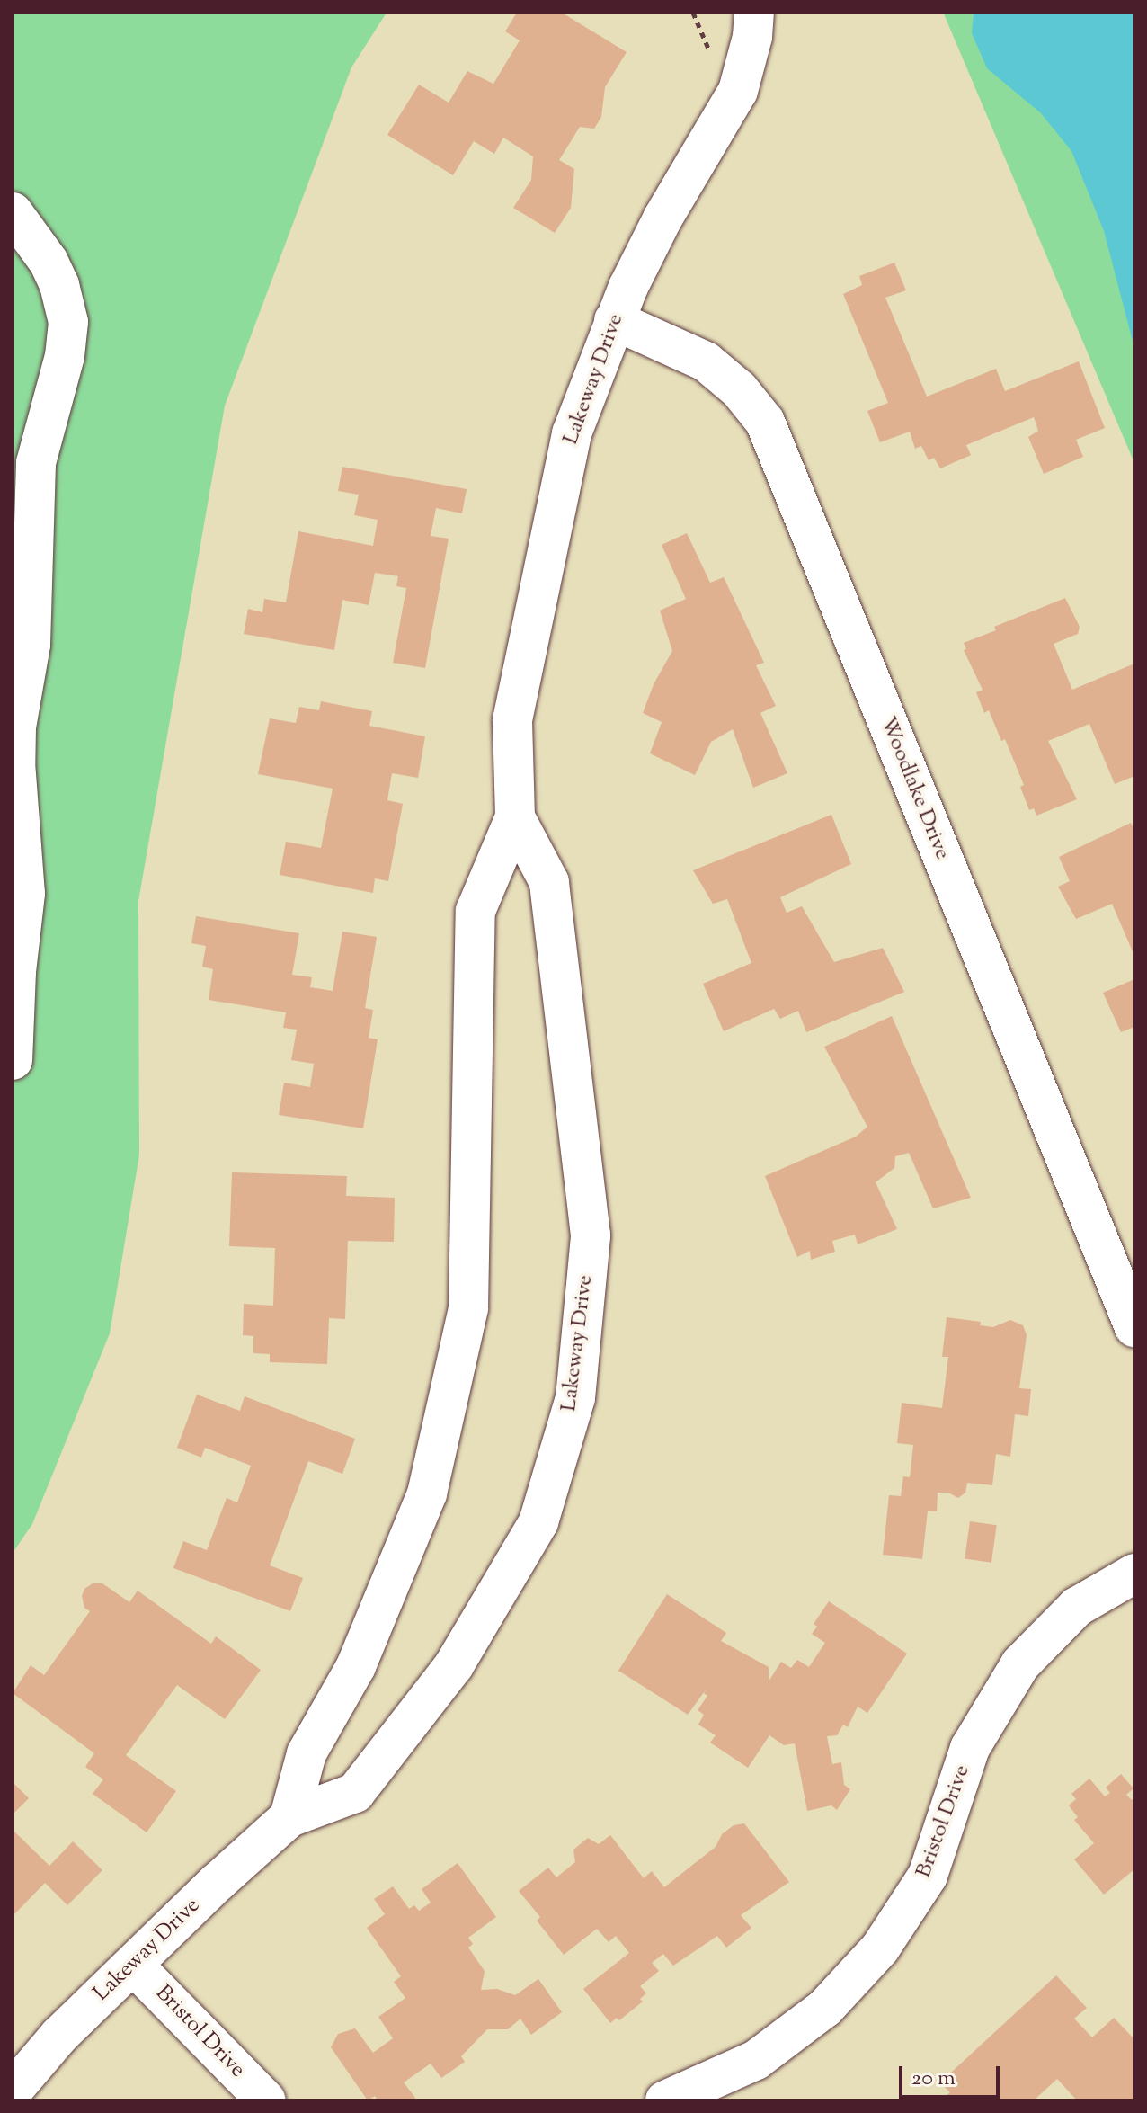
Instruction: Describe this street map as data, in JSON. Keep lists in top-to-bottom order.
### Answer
{
  "streets": {
    "street": ["Lakeway Drive", "Woodlake Drive", "Bristol Drive"]
  },
  "crossings": [
    ["Lakeway Drive", "Woodlake Drive"],
    ["Lakeway Drive", "Bristol Drive"]
  ],
  "scale_bar": "20 m"
}
